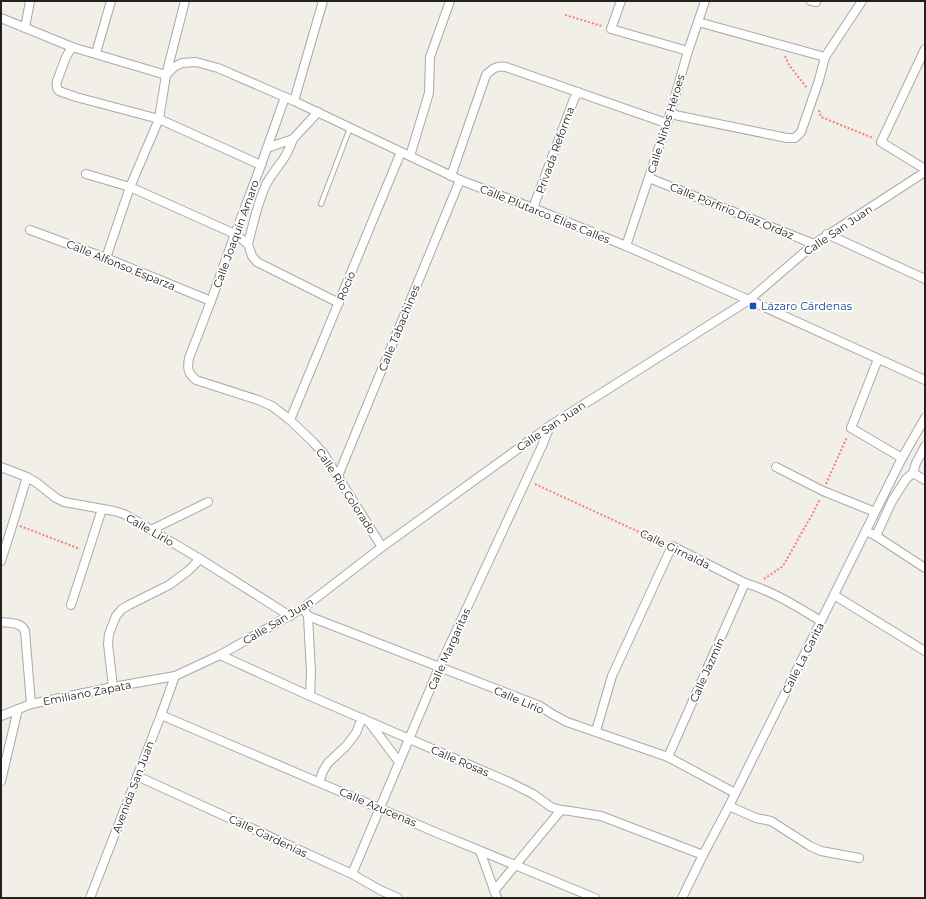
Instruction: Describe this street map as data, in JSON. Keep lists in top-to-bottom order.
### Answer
{
  "streets": {
    "street": [
      "Calle Niños Héroes",
      "Privada Reforma",
      "Calle Porfirio Díaz Ordaz",
      "Calle Plutarco Elías Calles",
      "Calle San Juan",
      "Calle Joaquín Amaro",
      "Calle Alfonso Esparza",
      "Rocío",
      "Calle Tabachines",
      "Calle Río Colorado",
      "Calle Lirio",
      "Calle Girnalda",
      "Calle Margaritas",
      "Calle La Garita",
      "Calle Jazmín",
      "Emiliano Zapata",
      "Calle Rosas",
      "Avenida San Juan",
      "Calle Azucenas",
      "Calle Gardenias"
    ]
  },
  "crossings": [
    ["Calle Niños Héroes", "Calle Porfirio Díaz Ordaz"],
    ["Calle Niños Héroes", "Calle Plutarco Elías Calles"],
    ["Privada Reforma", "Calle Plutarco Elías Calles"],
    ["Calle Porfirio Díaz Ordaz", "Calle San Juan"],
    ["Calle Plutarco Elías Calles", "Calle San Juan"],
    ["Calle Plutarco Elías Calles", "Calle Joaquín Amaro"],
    ["Calle Plutarco Elías Calles", "Rocío"],
    ["Calle Plutarco Elías Calles", "Calle Tabachines"],
    ["Calle San Juan", "Calle Río Colorado"],
    ["Calle San Juan", "Calle Lirio"],
    ["Calle San Juan", "Calle Margaritas"],
    ["Calle San Juan", "Emiliano Zapata"],
    ["Calle San Juan", "Calle Rosas"],
    ["Calle San Juan", "Avenida San Juan"],
    ["Calle Joaquín Amaro", "Calle Alfonso Esparza"],
    ["Calle Joaquín Amaro", "Calle Río Colorado"],
    ["Rocío", "Calle Río Colorado"],
    ["Calle Tabachines", "Calle Río Colorado"],
    ["Calle Lirio", "Calle Margaritas"],
    ["Calle Lirio", "Calle La Garita"],
    ["Calle Lirio", "Calle Jazmín"],
    ["Calle Girnalda", "Calle Margaritas"],
    ["Calle Girnalda", "Calle La Garita"],
    ["Calle Girnalda", "Calle Jazmín"],
    ["Calle Margaritas", "Calle Rosas"],
    ["Calle Margaritas", "Calle Azucenas"],
    ["Calle Margaritas", "Calle Gardenias"],
    ["Calle La Garita", "Calle Rosas"],
    ["Emiliano Zapata", "Avenida San Juan"],
    ["Avenida San Juan", "Calle Azucenas"],
    ["Avenida San Juan", "Calle Gardenias"]
  ],
  "places": {
    "transit": ["Lázaro Cárdenas"]
  }
}
